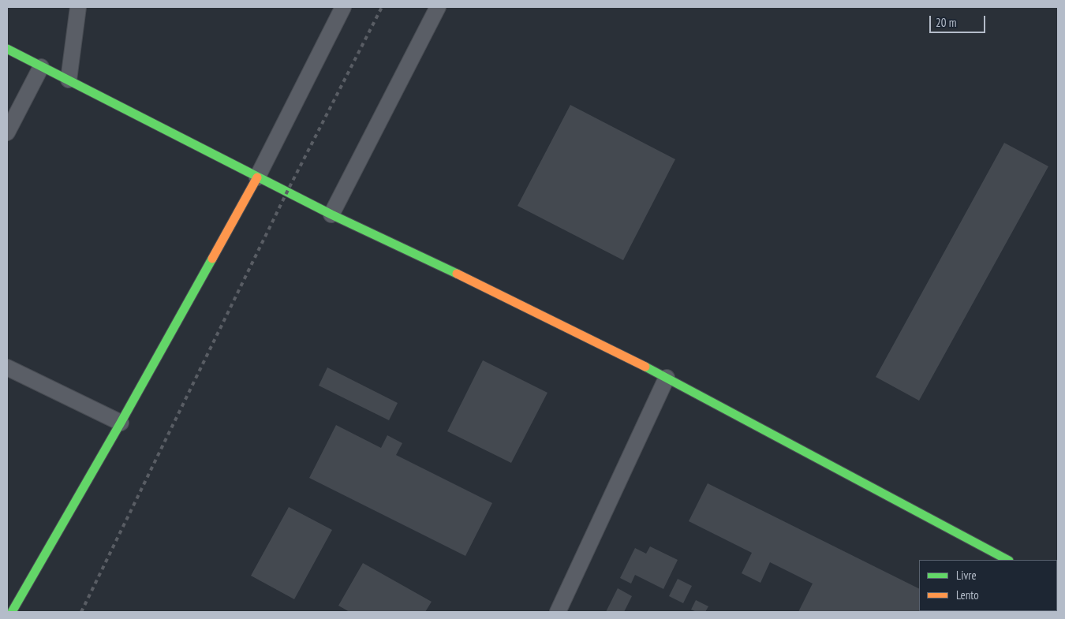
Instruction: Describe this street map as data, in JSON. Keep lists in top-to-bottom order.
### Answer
{
  "legend": ["Livre", "Lento"],
  "scale_bar": "20 m"
}
